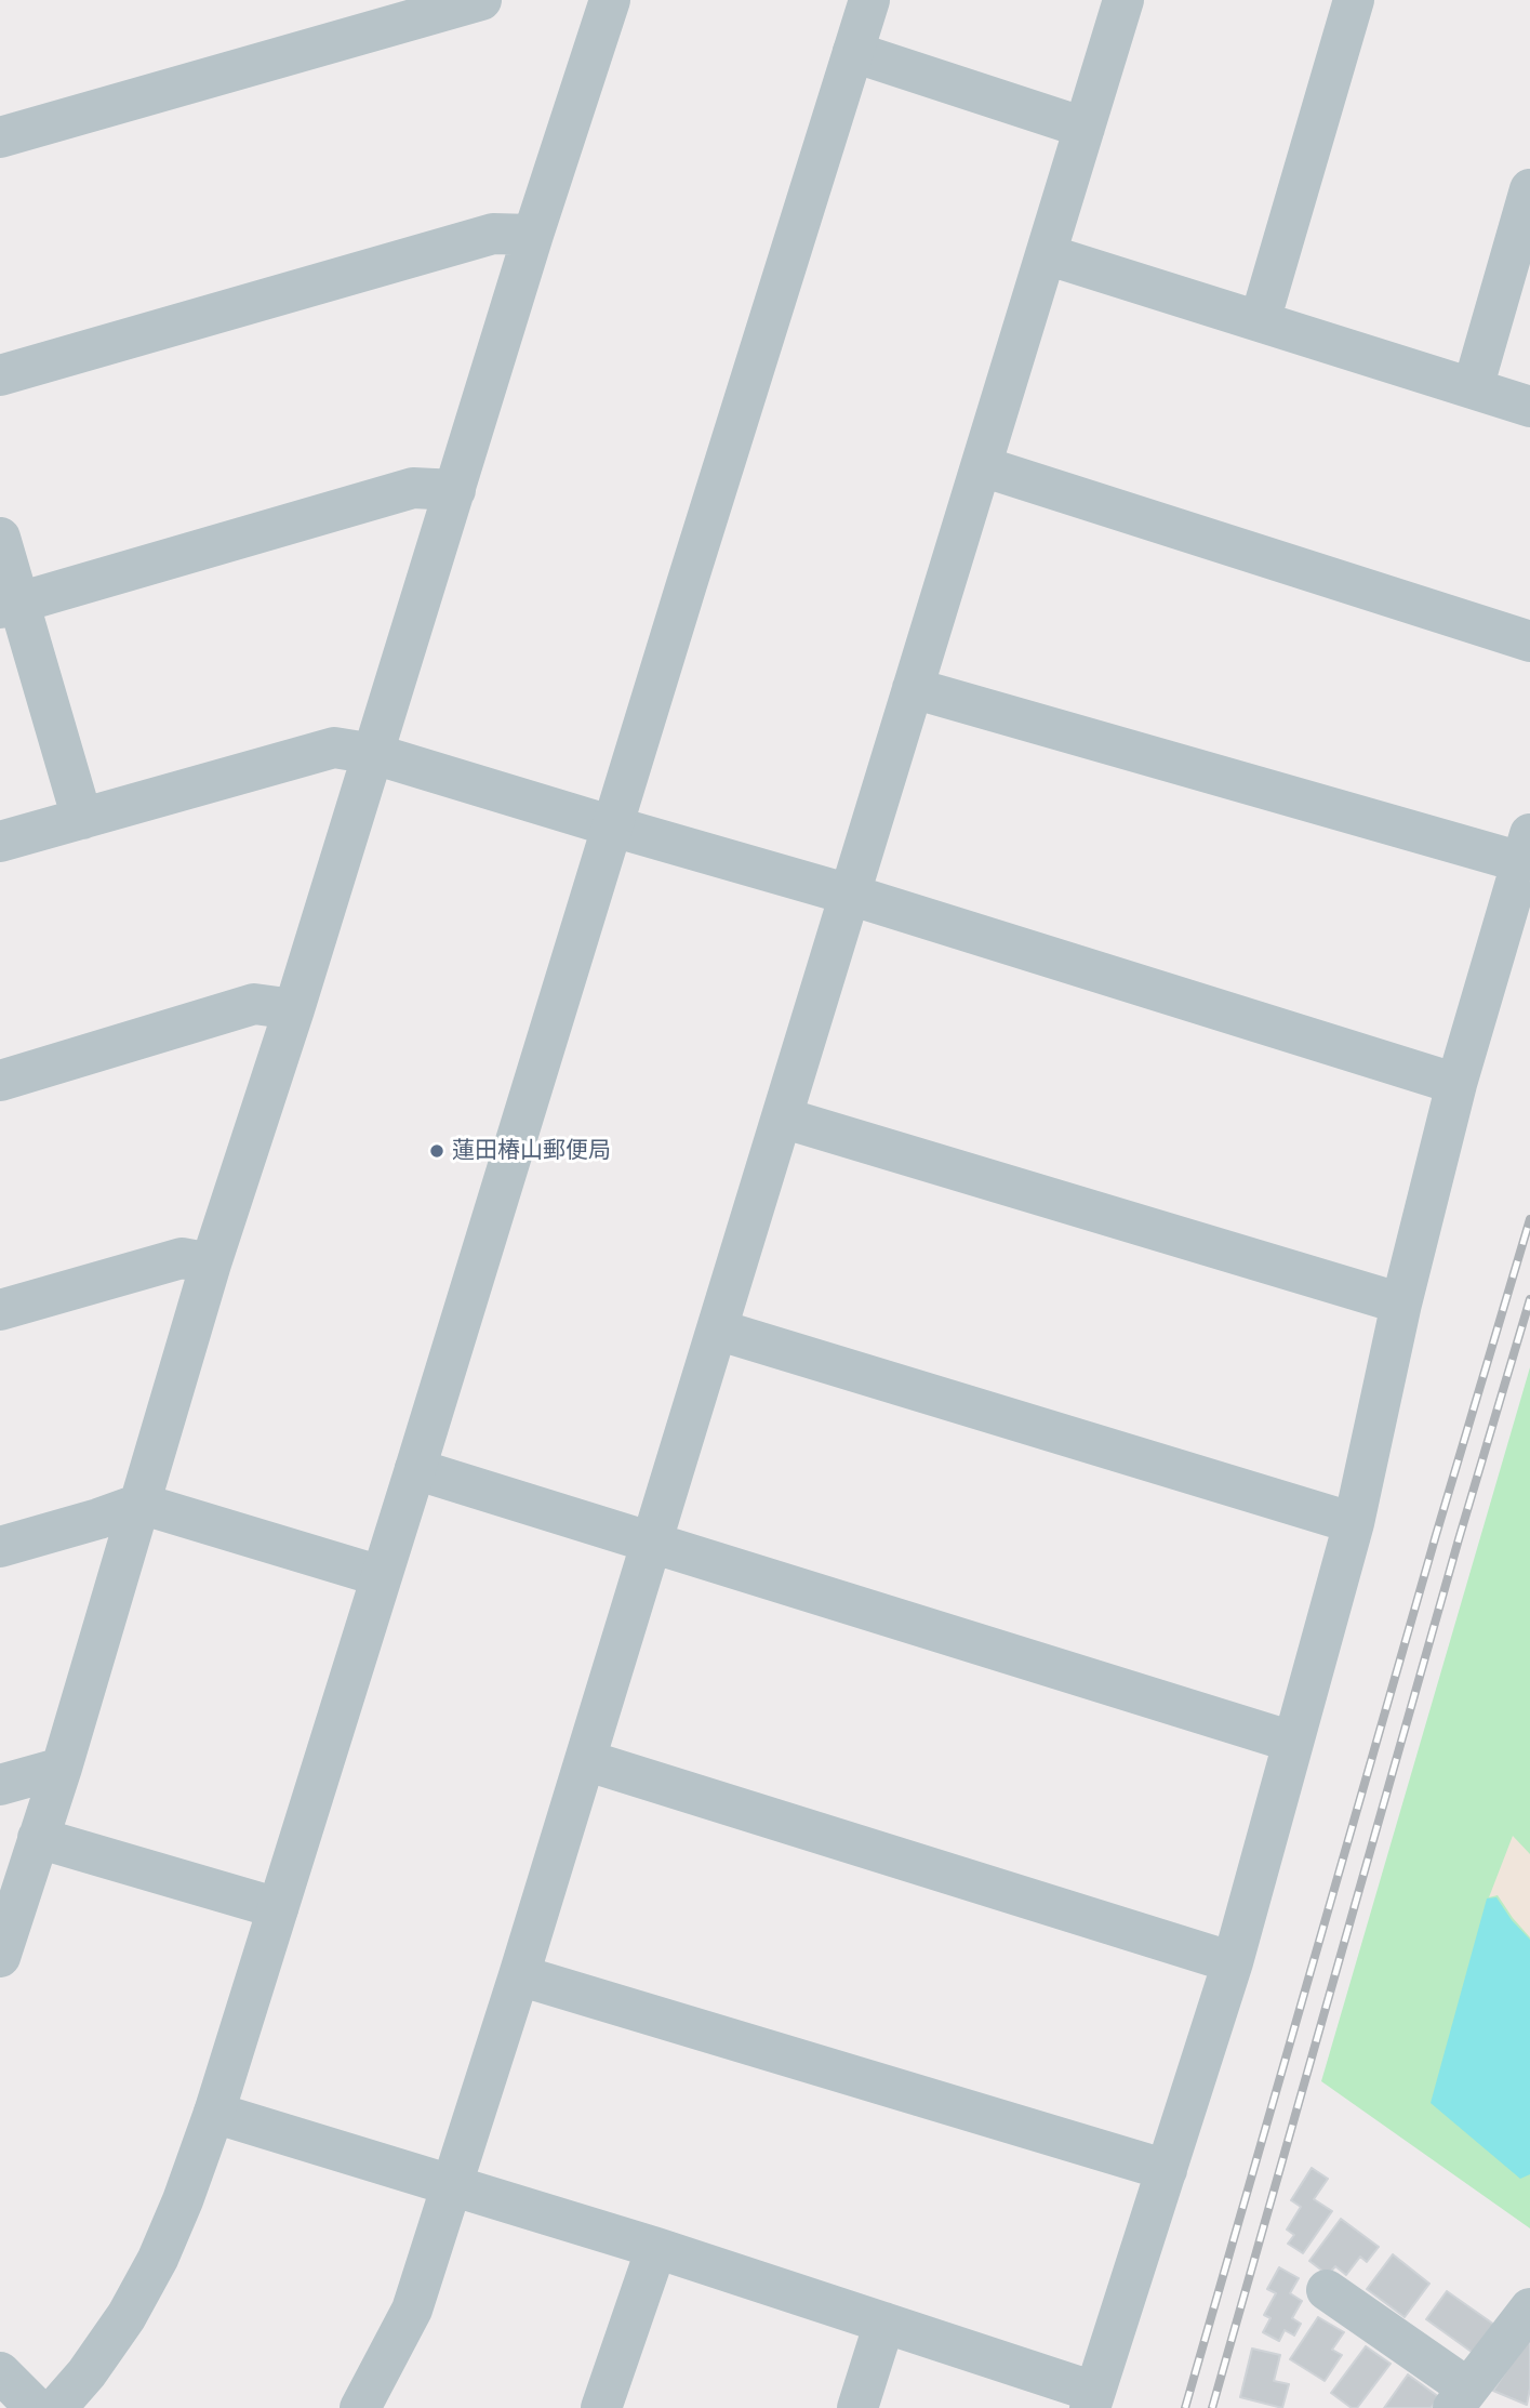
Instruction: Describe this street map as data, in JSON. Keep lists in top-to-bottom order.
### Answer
{
  "places": ["蓮田椿山郵便局"]
}
